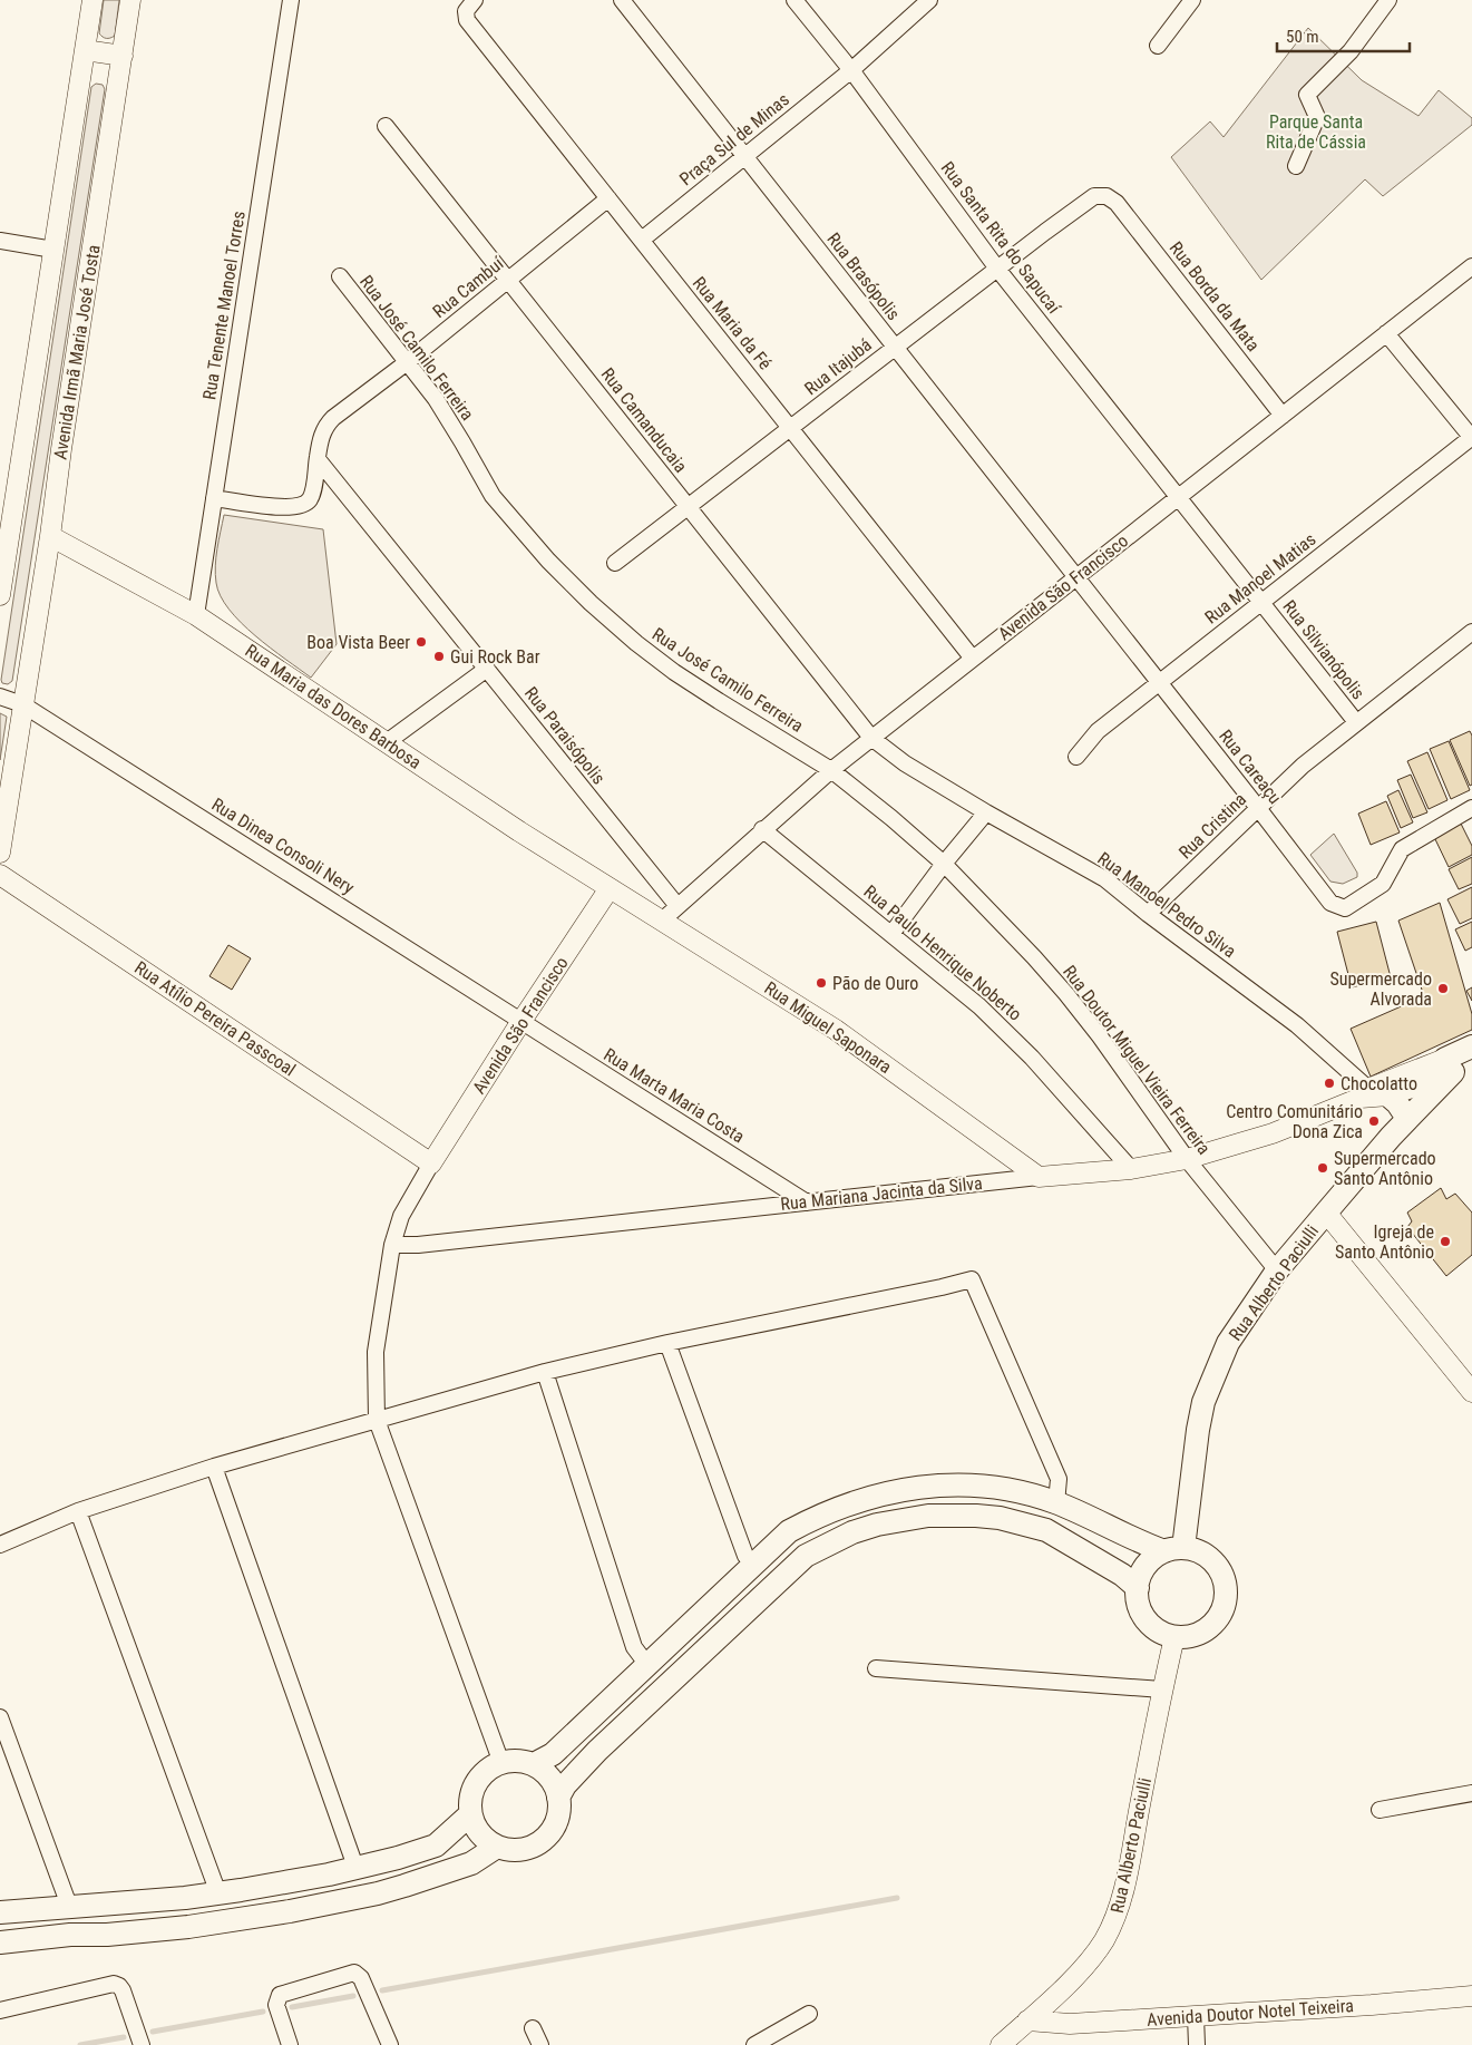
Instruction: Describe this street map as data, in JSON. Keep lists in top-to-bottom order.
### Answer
{
  "streets": {
    "main road": ["Rua Alberto Paciulli"],
    "street": [
      "Praça Sul de Minas",
      "Rua Santa Rita do Sapucaí",
      "Rua Brasópolis",
      "Rua Cambuí",
      "Rua Borda da Mata",
      "Rua Tenente Manoel Torres",
      "Rua Maria da Fé",
      "Rua José Camilo Ferreira",
      "Avenida Irmã Maria José Tosta",
      "Rua Itajubá",
      "Rua Camanducaia",
      "Rua Manoel Matias",
      "Avenida São Francisco",
      "Rua Silvianópolis",
      "Rua Maria das Dores Barbosa",
      "Rua Paraisópolis",
      "Rua Careaçu",
      "Rua Cristina",
      "Rua Dinea Consoli Nery",
      "Rua Manoel Pedro Silva",
      "Rua Paulo Henrique Noberto",
      "Rua Atílio Pereira Passcoal",
      "Rua Miguel Saponara",
      "Rua Doutor Miguel Vieira Ferreira",
      "Rua Marta Maria Costa",
      "Rua Mariana Jacinta da Silva",
      "Avenida Doutor Notel Teixeira"
    ]
  },
  "crossings": [
    ["Praça Sul de Minas", "Rua Santa Rita do Sapucaí"],
    ["Praça Sul de Minas", "Rua Brasópolis"],
    ["Praça Sul de Minas", "Rua Maria da Fé"],
    ["Rua Santa Rita do Sapucaí", "Rua Itajubá"],
    ["Rua Santa Rita do Sapucaí", "Avenida São Francisco"],
    ["Rua Santa Rita do Sapucaí", "Rua Silvianópolis"],
    ["Rua Brasópolis", "Rua Itajubá"],
    ["Rua Brasópolis", "Avenida São Francisco"],
    ["Rua Brasópolis", "Rua Careaçu"],
    ["Rua Cambuí", "Rua Tenente Manoel Torres"],
    ["Rua Cambuí", "Rua Maria da Fé"],
    ["Rua Cambuí", "Rua José Camilo Ferreira"],
    ["Rua Cambuí", "Rua Camanducaia"],
    ["Rua Cambuí", "Rua Paraisópolis"],
    ["Rua Borda da Mata", "Rua Itajubá"],
    ["Rua Borda da Mata", "Avenida São Francisco"],
    ["Rua Tenente Manoel Torres", "Rua Maria das Dores Barbosa"],
    ["Rua Maria da Fé", "Rua Itajubá"],
    ["Rua Maria da Fé", "Avenida São Francisco"],
    ["Rua José Camilo Ferreira", "Avenida São Francisco"],
    ["Rua José Camilo Ferreira", "Rua Doutor Miguel Vieira Ferreira"],
    ["Avenida Irmã Maria José Tosta", "Rua Maria das Dores Barbosa"],
    ["Avenida Irmã Maria José Tosta", "Rua Dinea Consoli Nery"],
    ["Rua Itajubá", "Rua Camanducaia"],
    ["Rua Camanducaia", "Avenida São Francisco"],
    ["Rua Camanducaia", "Rua Manoel Pedro Silva"],
    ["Rua Manoel Matias", "Rua Silvianópolis"],
    ["Rua Manoel Matias", "Rua Careaçu"],
    ["Avenida São Francisco", "Rua Silvianópolis"],
    ["Avenida São Francisco", "Rua Maria das Dores Barbosa"],
    ["Avenida São Francisco", "Rua Paraisópolis"],
    ["Avenida São Francisco", "Rua Careaçu"],
    ["Avenida São Francisco", "Rua Dinea Consoli Nery"],
    ["Avenida São Francisco", "Rua Manoel Pedro Silva"],
    ["Avenida São Francisco", "Rua Paulo Henrique Noberto"],
    ["Avenida São Francisco", "Rua Atílio Pereira Passcoal"],
    ["Avenida São Francisco", "Rua Miguel Saponara"],
    ["Avenida São Francisco", "Rua Doutor Miguel Vieira Ferreira"],
    ["Avenida São Francisco", "Rua Marta Maria Costa"],
    ["Rua Silvianópolis", "Rua Cristina"],
    ["Rua Maria das Dores Barbosa", "Rua Miguel Saponara"],
    ["Rua Careaçu", "Rua Cristina"],
    ["Rua Cristina", "Rua Manoel Pedro Silva"],
    ["Rua Dinea Consoli Nery", "Rua Marta Maria Costa"],
    ["Rua Manoel Pedro Silva", "Rua Mariana Jacinta da Silva"],
    ["Rua Paulo Henrique Noberto", "Rua Mariana Jacinta da Silva"],
    ["Rua Miguel Saponara", "Rua Mariana Jacinta da Silva"],
    ["Rua Doutor Miguel Vieira Ferreira", "Rua Mariana Jacinta da Silva"],
    ["Rua Doutor Miguel Vieira Ferreira", "Rua Alberto Paciulli"],
    ["Rua Marta Maria Costa", "Rua Mariana Jacinta da Silva"],
    ["Rua Mariana Jacinta da Silva", "Rua Alberto Paciulli"],
    ["Rua Alberto Paciulli", "Avenida Doutor Notel Teixeira"]
  ],
  "parks": ["Parque Santa Rita de Cássia"],
  "places": [
    "Boa Vista Beer",
    "Gui Rock Bar",
    "Pão de Ouro",
    "Supermercado Alvorada",
    "Chocolatto",
    "Centro Comunitário Dona Zica",
    "Supermercado Santo Antônio",
    "Igreja de Santo Antônio"
  ],
  "scale_bar": "50 m"
}
